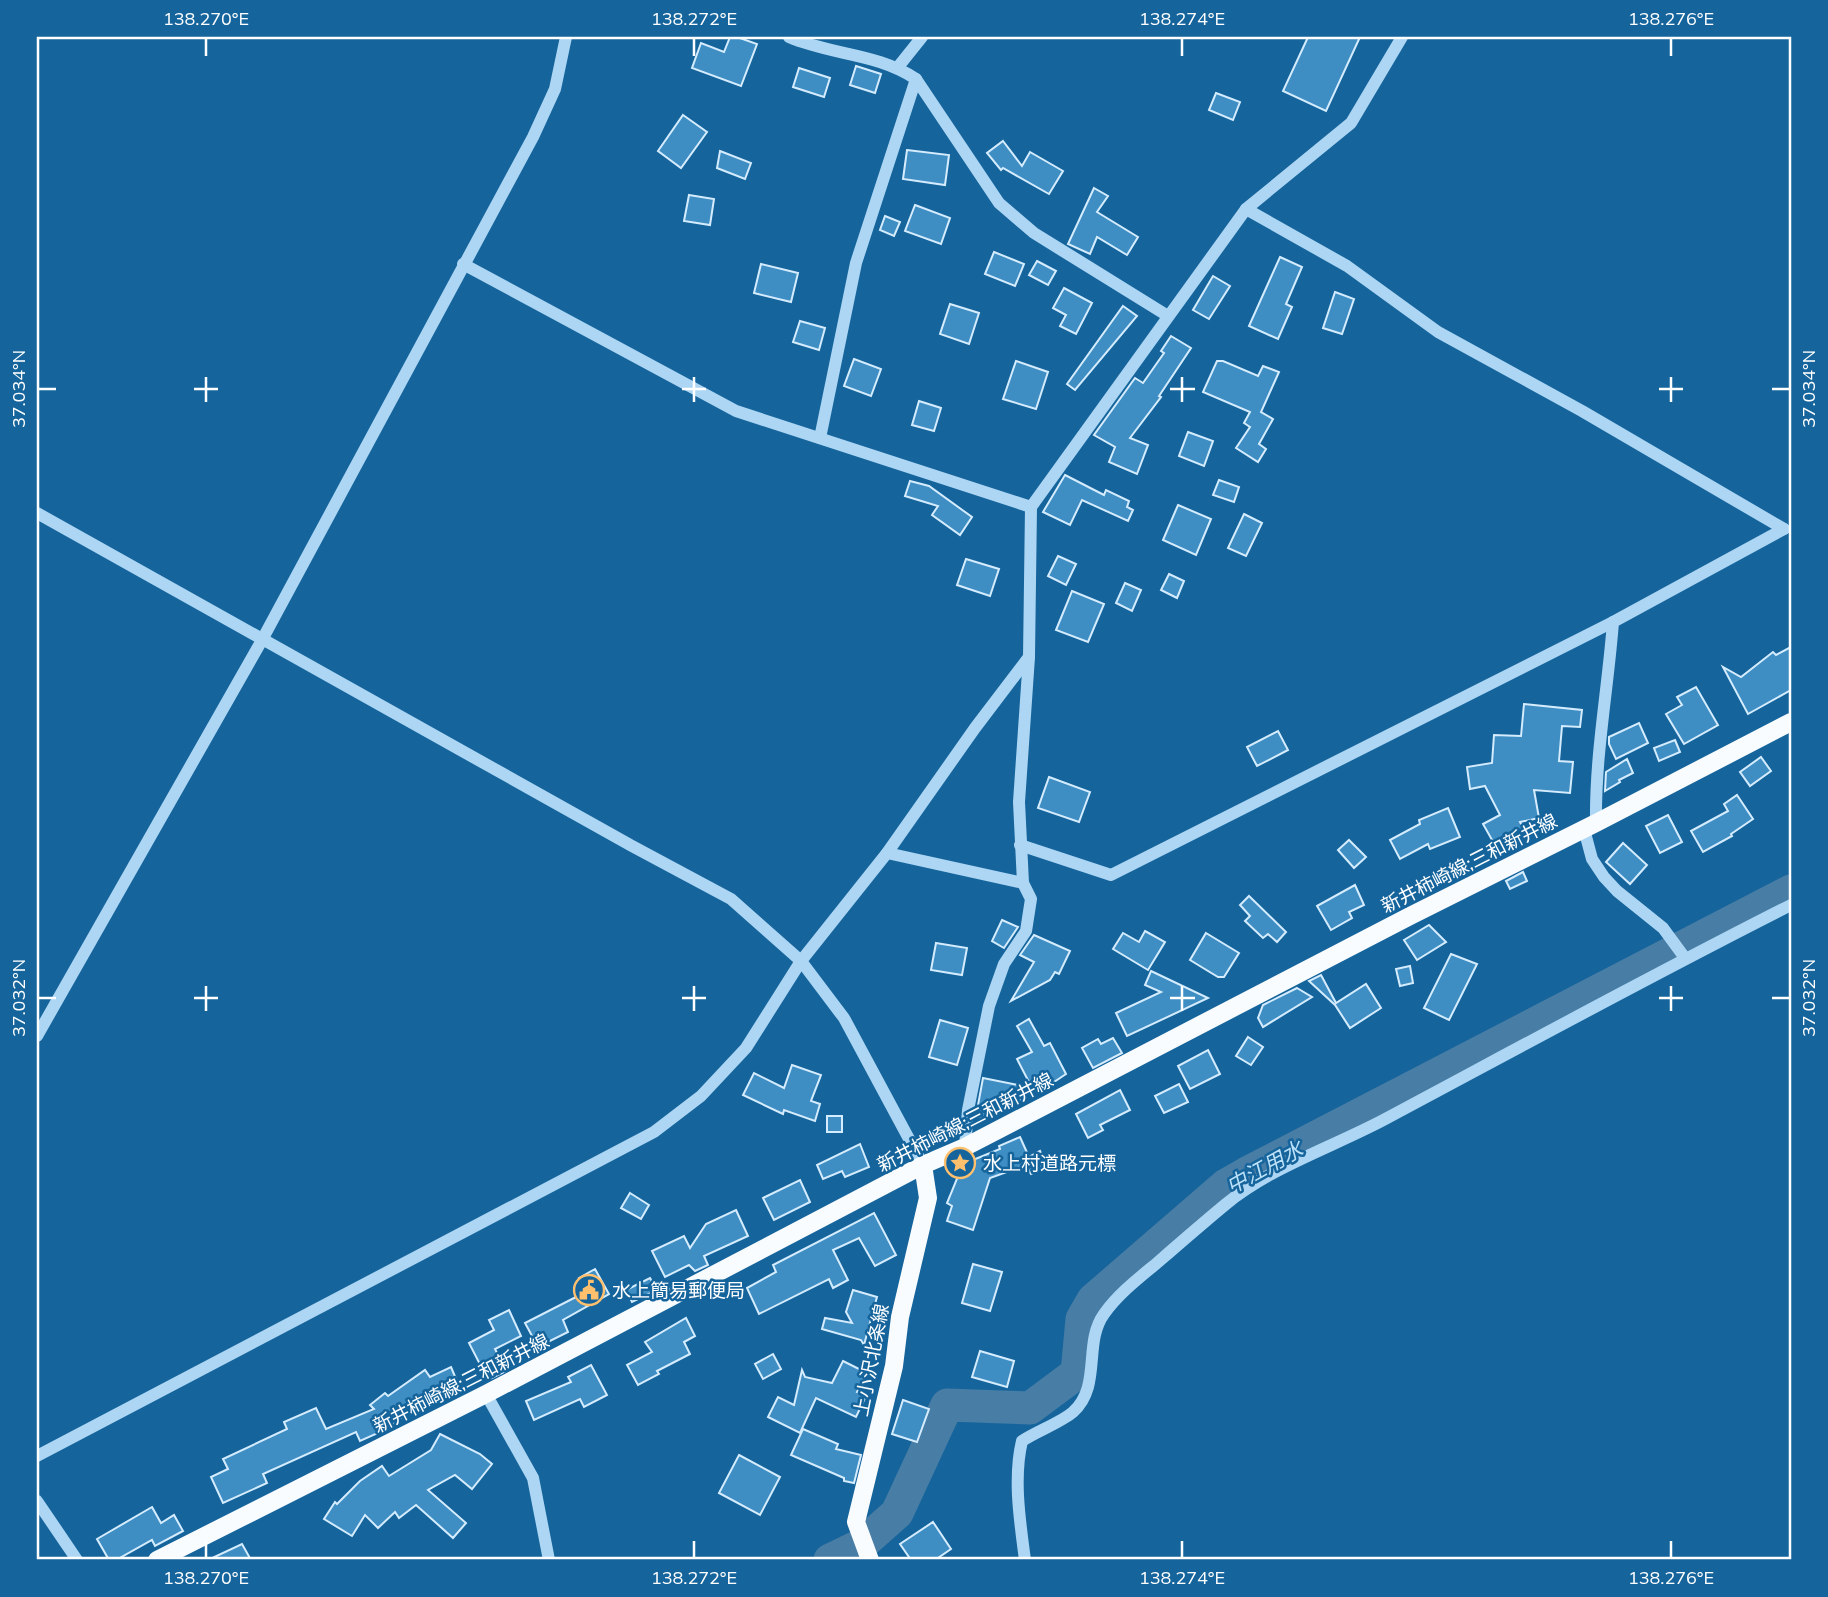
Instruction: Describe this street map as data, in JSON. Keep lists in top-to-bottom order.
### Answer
{
  "streets": {
    "main road": ["新井柿崎線;三和新井線", "上小沢北条線"]
  },
  "crossings": [
    ["新井柿崎線;三和新井線", "上小沢北条線"]
  ],
  "water": ["中江用水"],
  "places": {
    "place": ["水上村道路元標"],
    "public building": ["水上簡易郵便局"]
  },
  "coordinates": [
    "138.270°E",
    "138.272°E",
    "138.274°E",
    "138.276°E",
    "37.034°N",
    "37.032°N"
  ]
}
